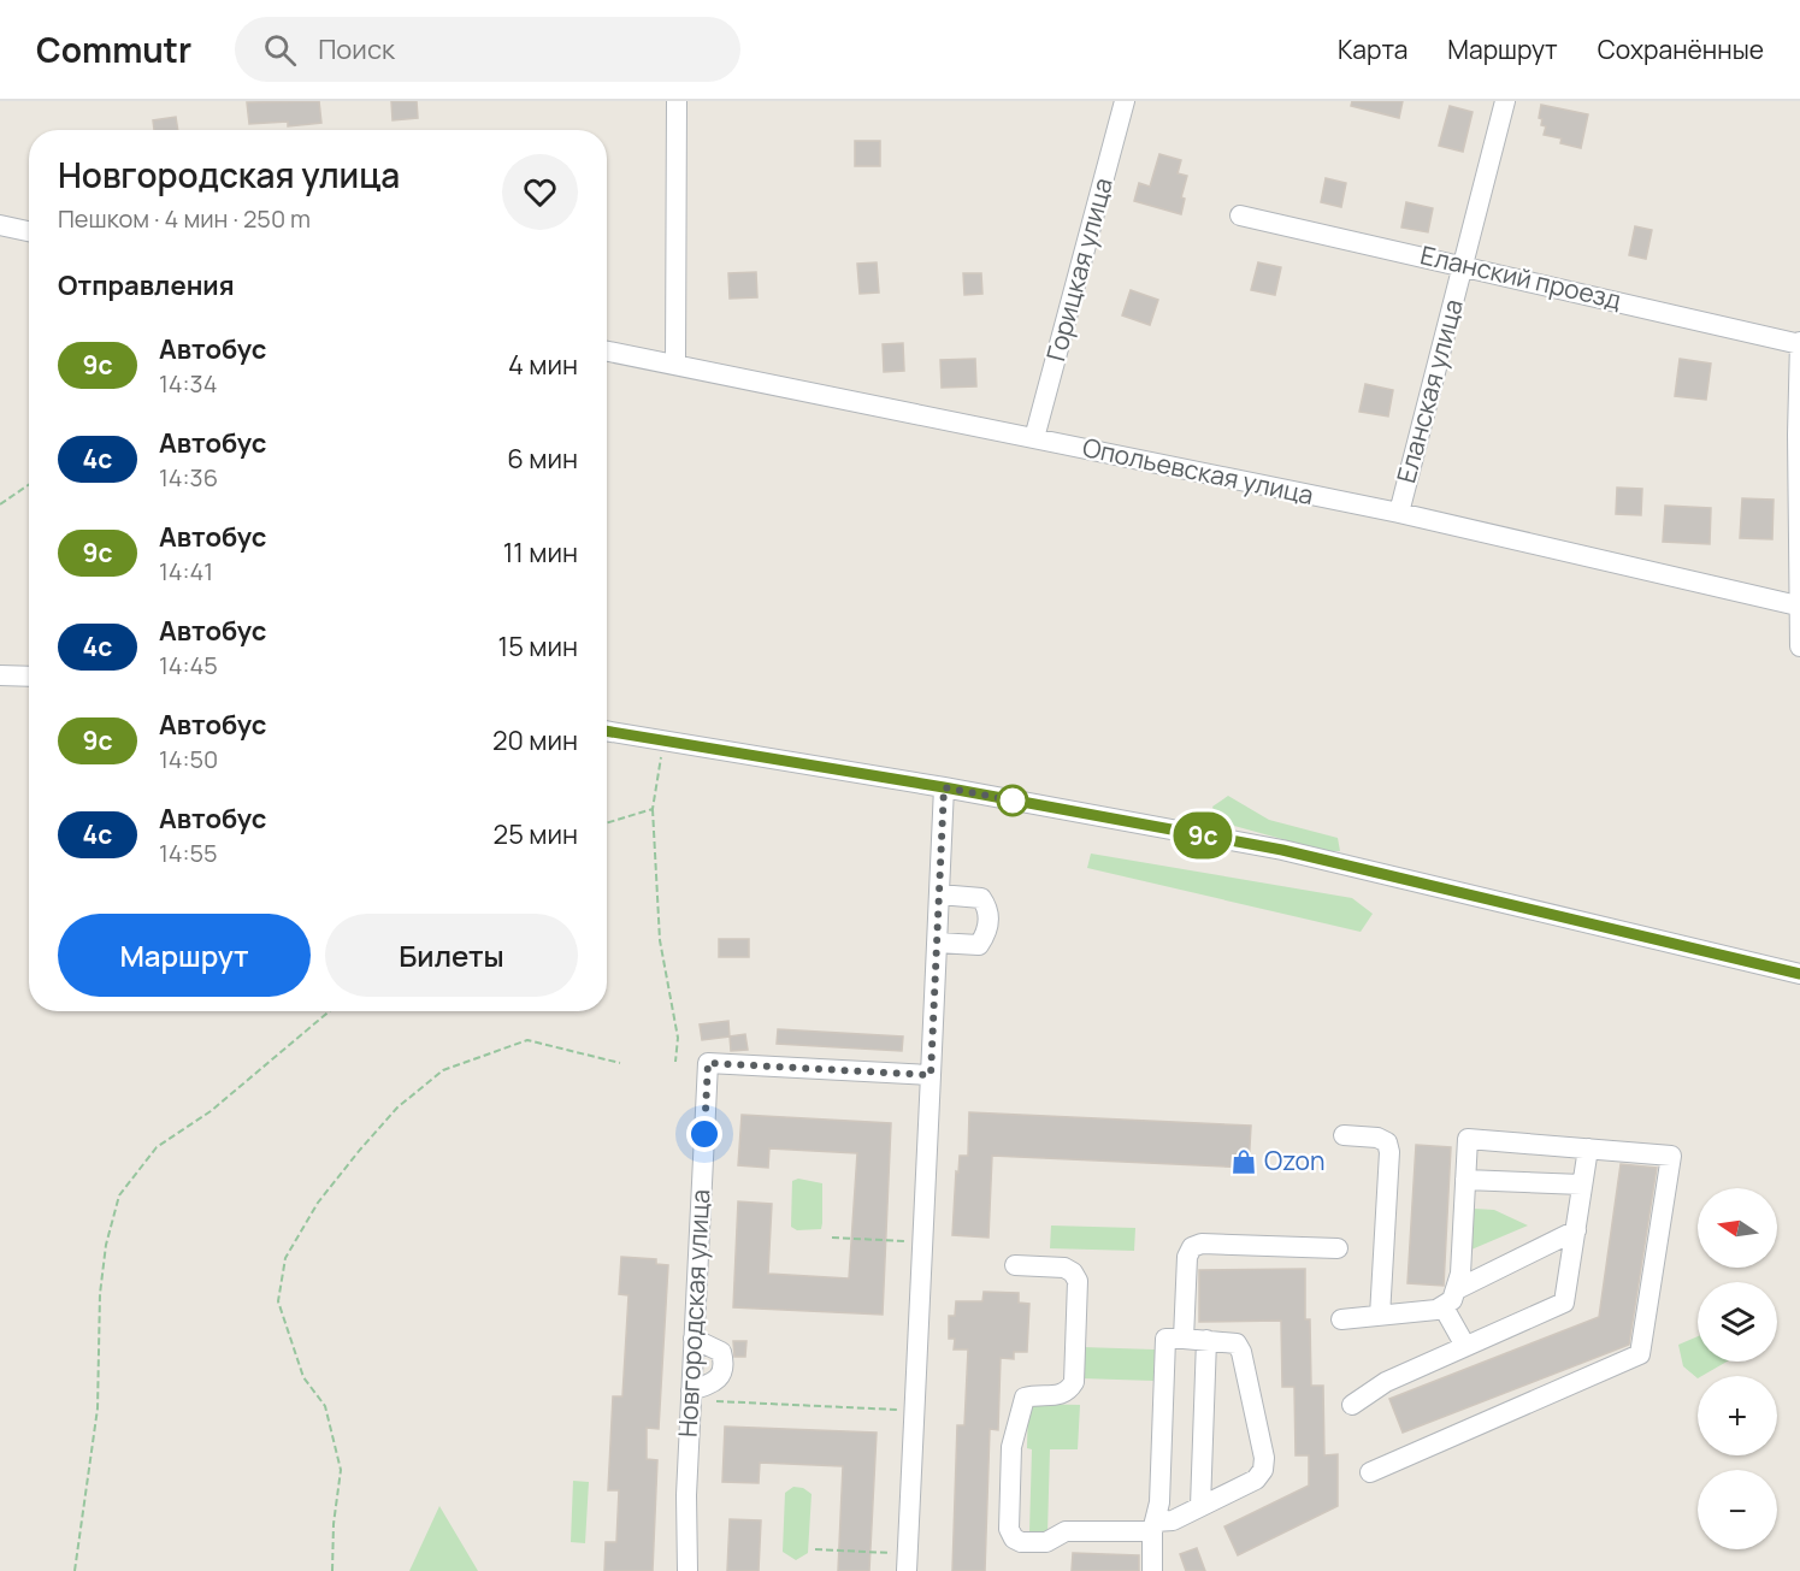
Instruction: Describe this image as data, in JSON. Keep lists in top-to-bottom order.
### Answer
{
  "streets": {
    "street": [
      "Горицкая улица",
      "Еланский проезд",
      "Еланская улица",
      "Опольевская улица",
      "Новгородская улица"
    ]
  },
  "crossings": [
    ["Горицкая улица", "Опольевская улица"],
    ["Еланский проезд", "Еланская улица"],
    ["Еланская улица", "Опольевская улица"]
  ],
  "places": {
    "shop": ["Ozon"]
  },
  "lines": ["bus line 9с"],
  "north": "left",
  "page": {
    "header": "Commutr",
    "search": "Поиск",
    "nav": ["Карта", "Маршрут", "Сохранённые"],
    "on_map": "9с",
    "heading": [
      ["Новгородская улица", "Пешком · 4 мин · 250 m"],
      "Отправления"
    ],
    "list": [
      {
        "mark": "9с",
        "name": "Автобус",
        "note": "14:34",
        "value": "4 мин"
      },
      {
        "mark": "4с",
        "name": "Автобус",
        "note": "14:36",
        "value": "6 мин"
      },
      {
        "mark": "9с",
        "name": "Автобус",
        "note": "14:41",
        "value": "11 мин"
      },
      {
        "mark": "4с",
        "name": "Автобус",
        "note": "14:45",
        "value": "15 мин"
      },
      {
        "mark": "9с",
        "name": "Автобус",
        "note": "14:50",
        "value": "20 мин"
      },
      {
        "mark": "4с",
        "name": "Автобус",
        "note": "14:55",
        "value": "25 мин"
      }
    ],
    "buttons": ["Маршрут", "Билеты"],
    "map_buttons": ["+", "−"]
  }
}
